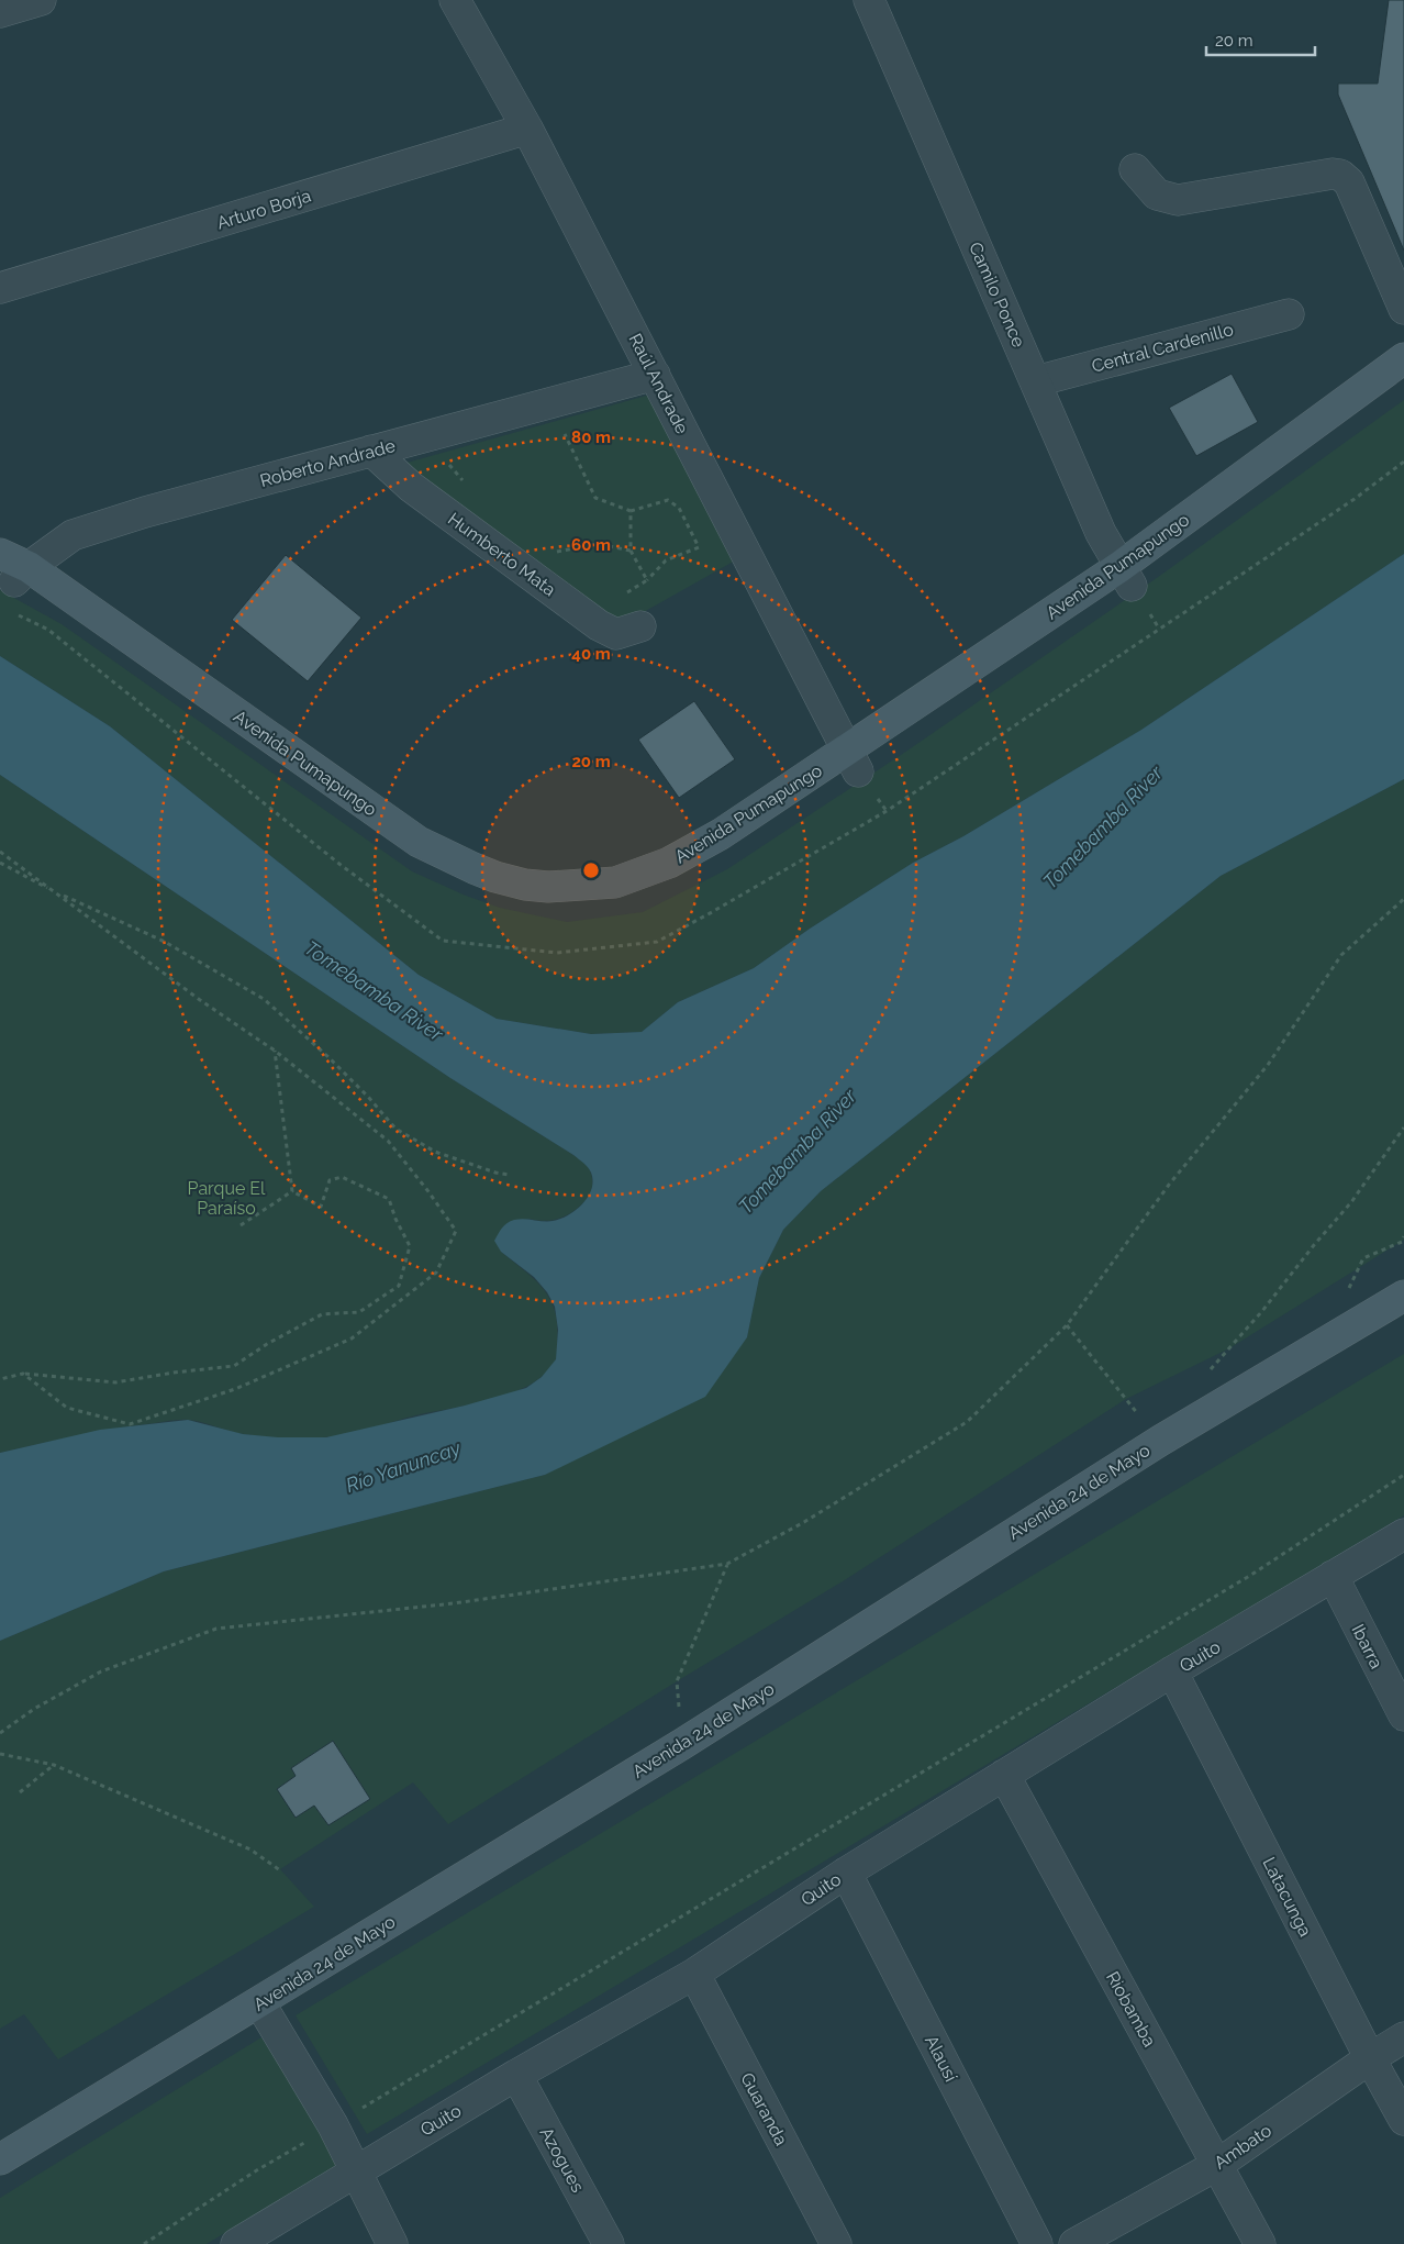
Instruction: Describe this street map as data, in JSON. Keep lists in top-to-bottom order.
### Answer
{
  "streets": {
    "main road": ["Avenida Pumapungo", "Avenida 24 de Mayo"],
    "street": [
      "Arturo Borja",
      "Camilo Ponce",
      "Central Cardenillo",
      "Raúl Andrade",
      "Roberto Andrade",
      "Humberto Mata",
      "Ibarra",
      "Quito",
      "Latacunga",
      "Riobamba",
      "Alausí",
      "Guaranda",
      "Ambato",
      "Azogues"
    ]
  },
  "crossings": [
    ["Arturo Borja", "Raúl Andrade"],
    ["Camilo Ponce", "Central Cardenillo"],
    ["Camilo Ponce", "Avenida Pumapungo"],
    ["Raúl Andrade", "Roberto Andrade"],
    ["Raúl Andrade", "Avenida Pumapungo"],
    ["Roberto Andrade", "Humberto Mata"],
    ["Roberto Andrade", "Avenida Pumapungo"],
    ["Ibarra", "Quito"],
    ["Quito", "Latacunga"],
    ["Quito", "Riobamba"],
    ["Quito", "Alausí"],
    ["Quito", "Guaranda"],
    ["Quito", "Azogues"],
    ["Latacunga", "Ambato"],
    ["Riobamba", "Ambato"]
  ],
  "water": ["Tomebamba River", "Río Yanuncay"],
  "parks": ["Parque El Paraíso"],
  "scale_bar": "20 m",
  "rings": [
    "80 m",
    "60 m",
    "40 m",
    "20 m"
  ]
}
